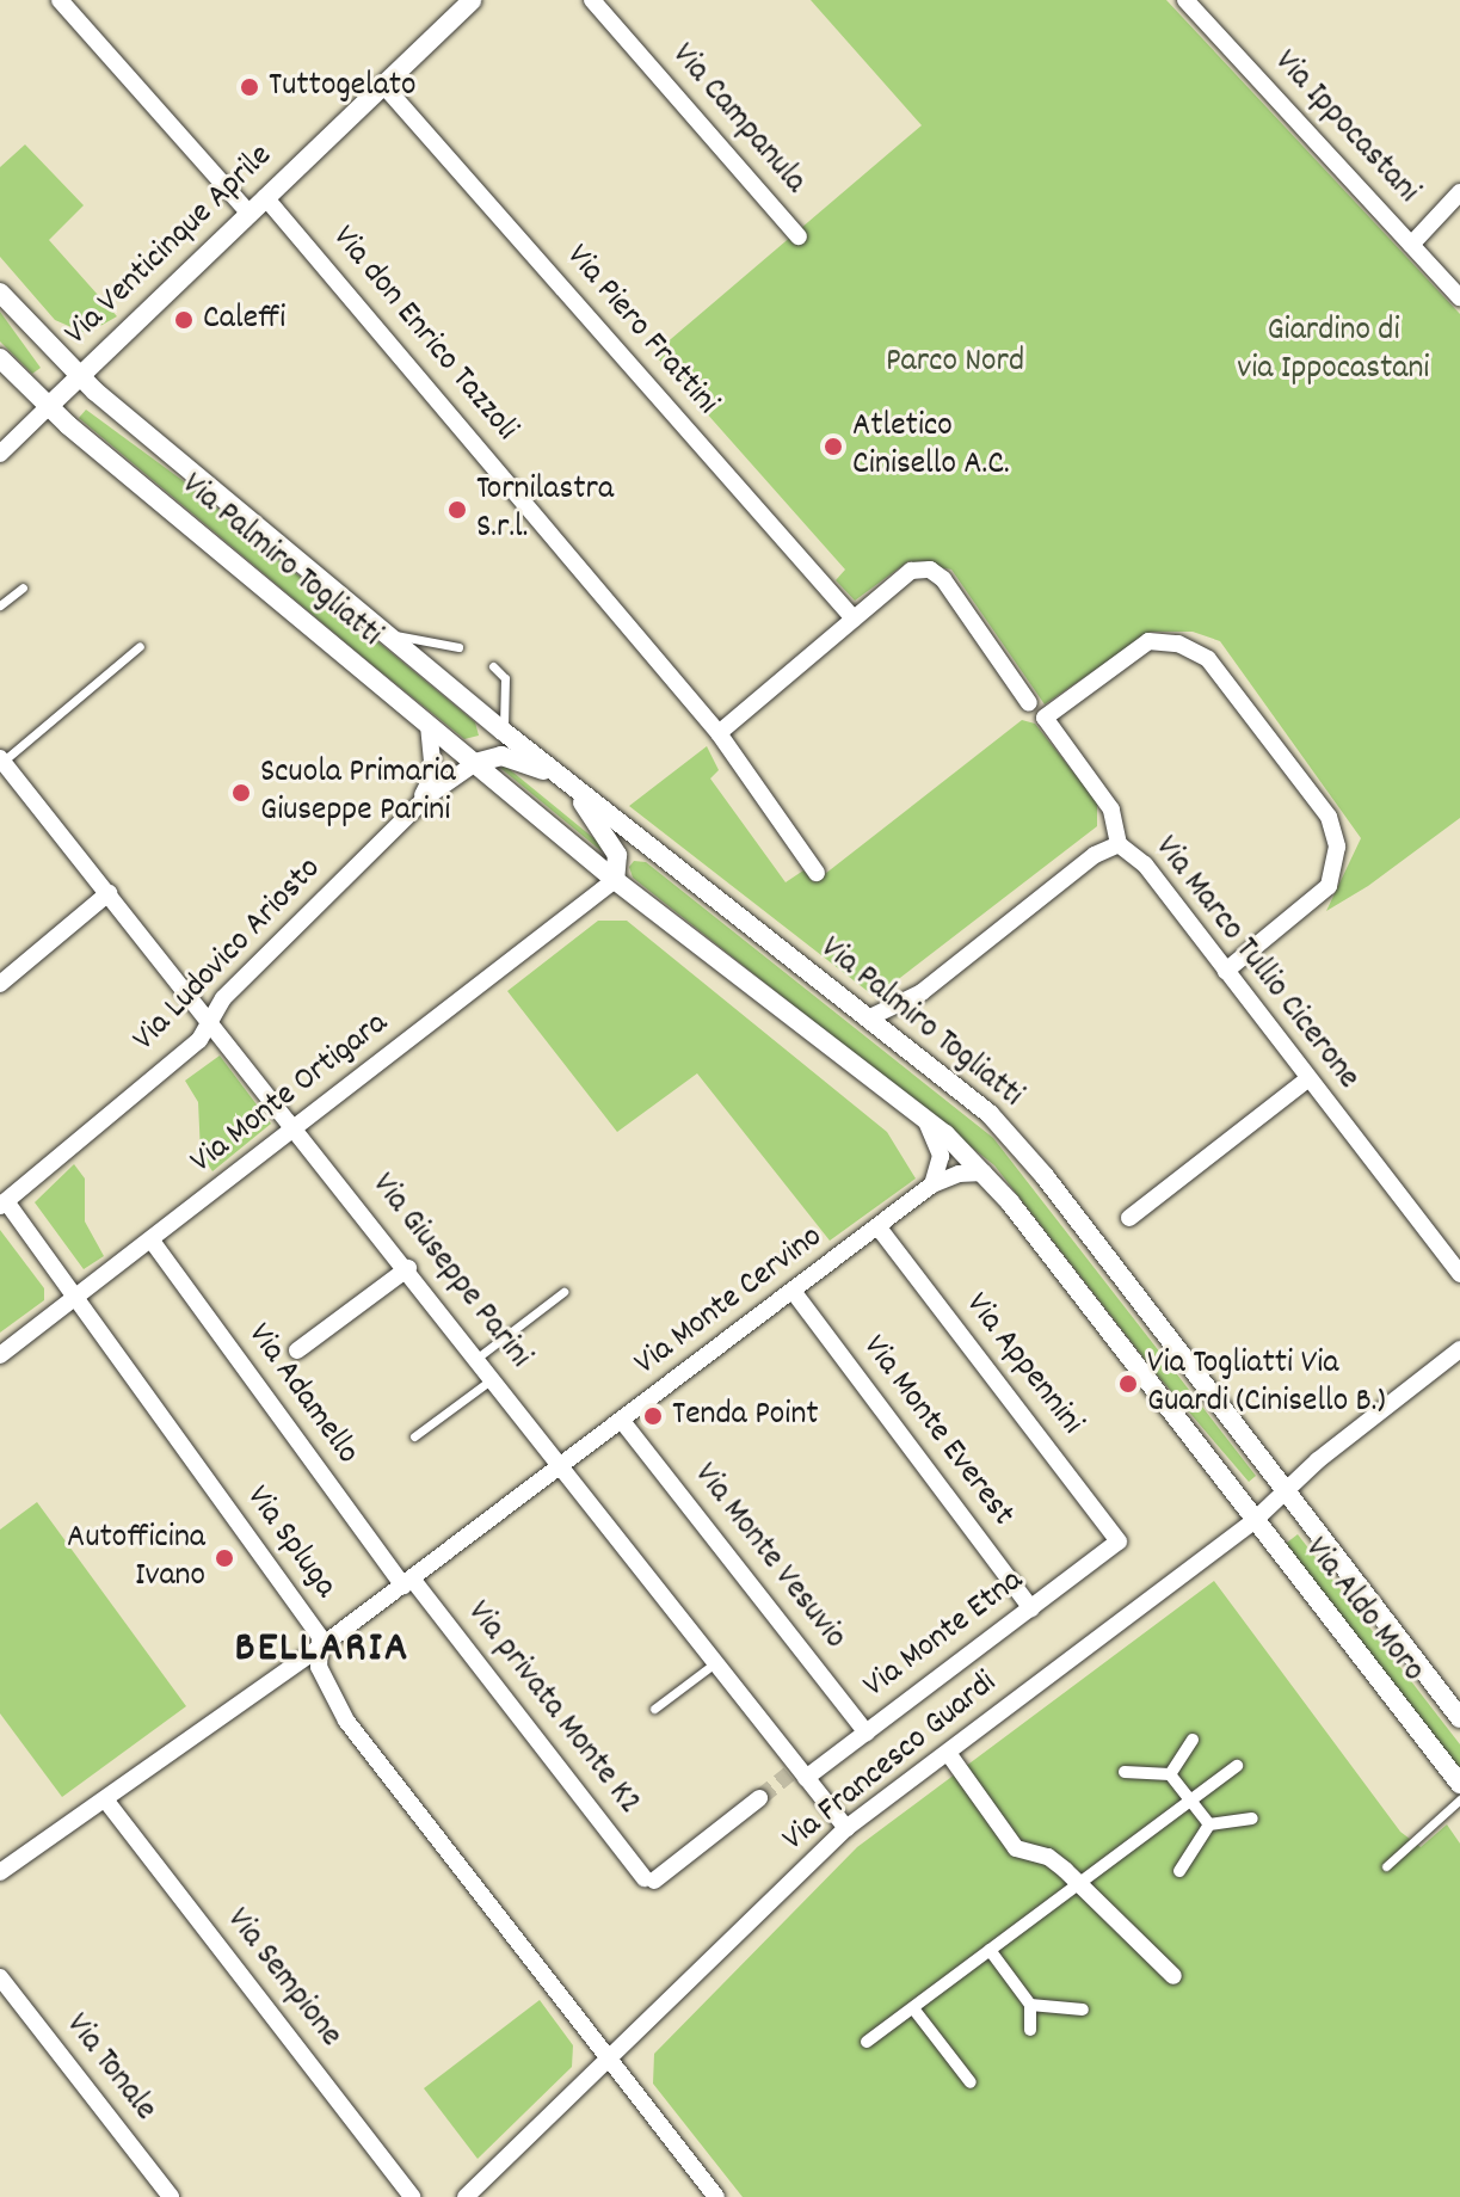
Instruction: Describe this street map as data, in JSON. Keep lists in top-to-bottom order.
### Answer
{
  "streets": {
    "street": [
      "Via Campanula",
      "Via Ippocastani",
      "Via Venticinque Aprile",
      "Via Piero Frattini",
      "Via don Enrico Tazzoli",
      "Via Palmiro Togliatti",
      "Via Ludovico Ariosto",
      "Via Marco Tullio Cicerone",
      "Via Monte Ortigara",
      "Via Giuseppe Parini",
      "Via Monte Cervino",
      "Via Appennini",
      "Via Adamello",
      "Via Monte Everest",
      "Via Spluga",
      "Via Monte Vesuvio",
      "Via Aldo Moro",
      "Via Monte Etna",
      "Via privata Monte K2",
      "Via Francesco Guardi",
      "Via Sempione",
      "Via Tonale"
    ]
  },
  "crossings": [
    ["Via Venticinque Aprile", "Via Piero Frattini"],
    ["Via Venticinque Aprile", "Via don Enrico Tazzoli"],
    ["Via Venticinque Aprile", "Via Palmiro Togliatti"],
    ["Via Palmiro Togliatti", "Via Ludovico Ariosto"],
    ["Via Palmiro Togliatti", "Via Marco Tullio Cicerone"],
    ["Via Palmiro Togliatti", "Via Monte Ortigara"],
    ["Via Palmiro Togliatti", "Via Aldo Moro"],
    ["Via Palmiro Togliatti", "Via Francesco Guardi"],
    ["Via Ludovico Ariosto", "Via Giuseppe Parini"],
    ["Via Ludovico Ariosto", "Via Spluga"],
    ["Via Monte Ortigara", "Via Giuseppe Parini"],
    ["Via Monte Ortigara", "Via Adamello"],
    ["Via Monte Ortigara", "Via Spluga"],
    ["Via Giuseppe Parini", "Via Monte Cervino"],
    ["Via Giuseppe Parini", "Via Monte Etna"],
    ["Via Giuseppe Parini", "Via Francesco Guardi"],
    ["Via Monte Cervino", "Via Appennini"],
    ["Via Monte Cervino", "Via Adamello"],
    ["Via Monte Cervino", "Via Monte Everest"],
    ["Via Monte Cervino", "Via Spluga"],
    ["Via Monte Cervino", "Via Monte Vesuvio"],
    ["Via Monte Cervino", "Via privata Monte K2"],
    ["Via Monte Cervino", "Via Sempione"],
    ["Via Appennini", "Via Monte Etna"],
    ["Via Adamello", "Via privata Monte K2"],
    ["Via Monte Everest", "Via Monte Etna"],
    ["Via Spluga", "Via Francesco Guardi"],
    ["Via Monte Vesuvio", "Via Monte Etna"],
    ["Via Aldo Moro", "Via Francesco Guardi"]
  ],
  "districts": ["BELLARIA"],
  "parks": ["Giardino di via Ippocastani", "Parco Nord"],
  "places": [
    "Tuttogelato",
    "Caleffi",
    "Atletico Cinisello A.C.",
    "Tornilastra S.r.l.",
    "Scuola Primaria Giuseppe Parini",
    "Via Togliatti Via Guardi (Cinisello B.)",
    "Tenda Point",
    "Autofficina Ivano"
  ]
}
